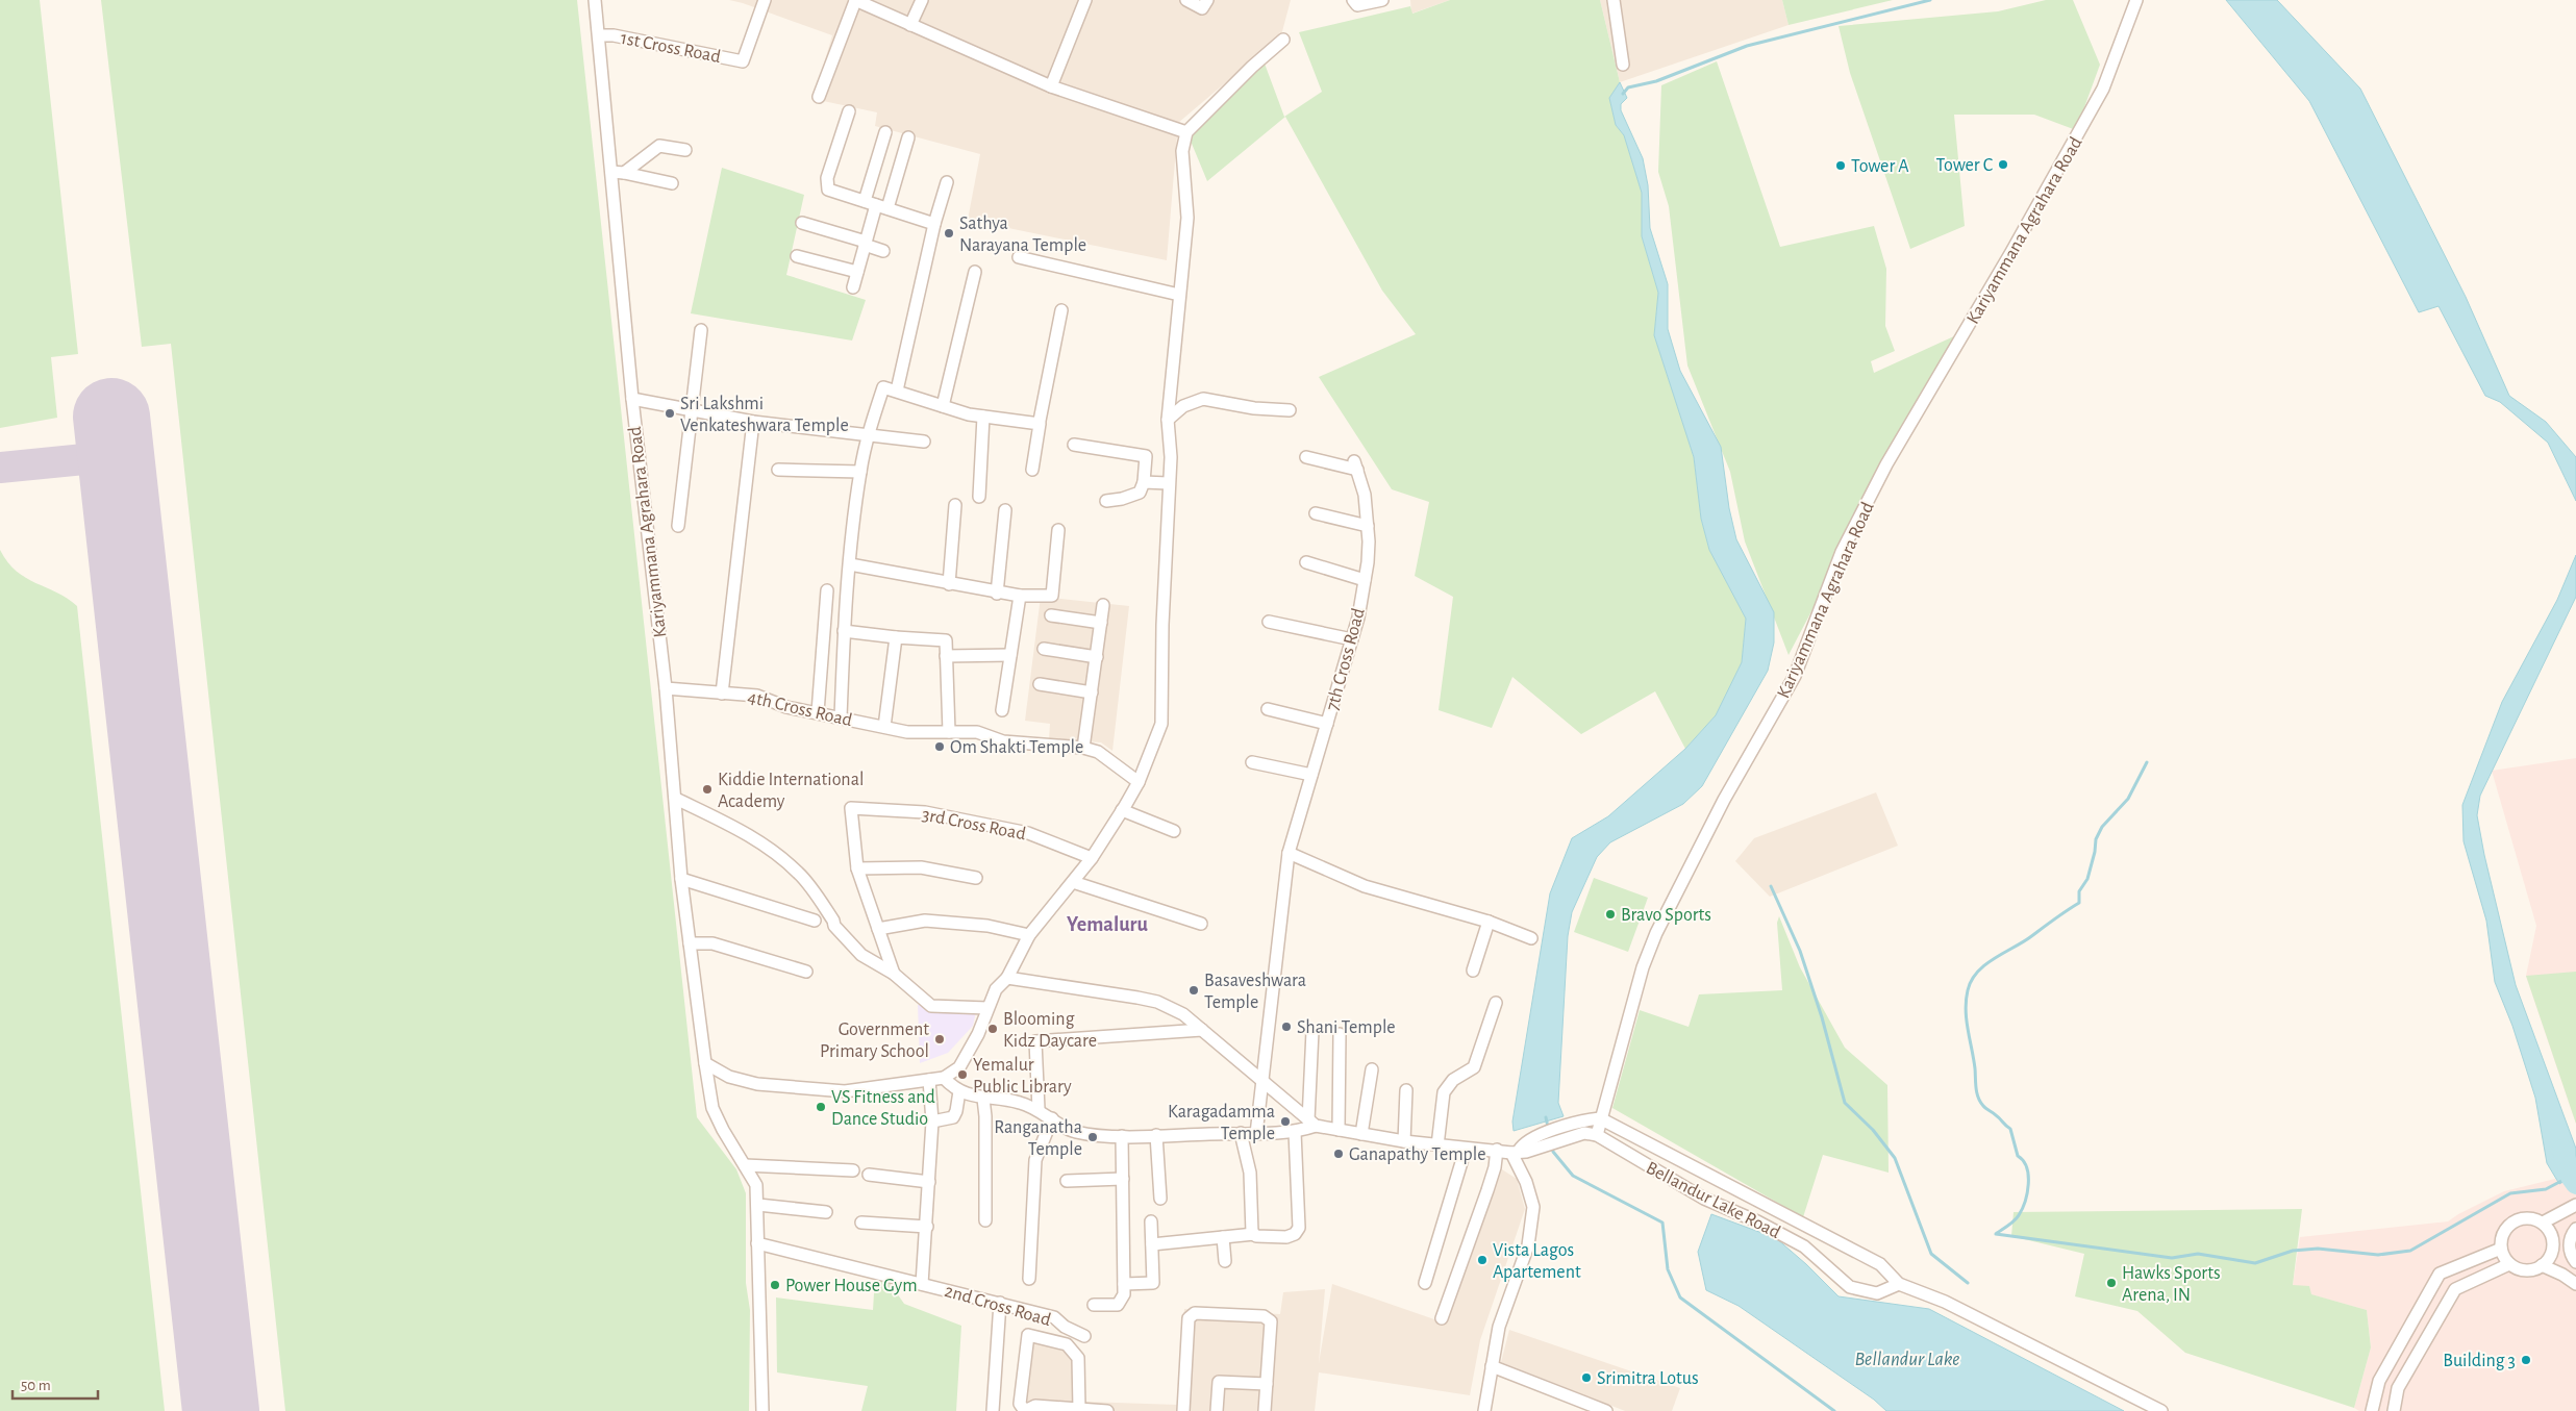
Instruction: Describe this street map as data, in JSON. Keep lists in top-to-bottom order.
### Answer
{
  "streets": {
    "street": [
      "1st Cross Road",
      "Kariyammana Agrahara Road",
      "7th Cross Road",
      "4th Cross Road",
      "3rd Cross Road",
      "Bellandur Lake Road",
      "2nd Cross Road"
    ]
  },
  "crossings": [
    ["1st Cross Road", "Kariyammana Agrahara Road"],
    ["Kariyammana Agrahara Road", "Bellandur Lake Road"],
    ["Kariyammana Agrahara Road", "2nd Cross Road"]
  ],
  "districts": ["Yemaluru"],
  "water": ["Bellandur Lake"],
  "places": [
    "Tower C",
    "Tower A",
    "Sathya Narayana Temple",
    "Sri Lakshmi Venkateshwara Temple",
    "Om Shakti Temple",
    "Kiddie International Academy",
    "Bravo Sports",
    "Basaveshwara Temple",
    "Shani Temple",
    "Blooming Kidz Daycare",
    "Government Primary School",
    "Yemalur Public Library",
    "VS Fitness and Dance Studio",
    "Karagadamma Temple",
    "Ranganatha Temple",
    "Ganapathy Temple",
    "Vista Lagos Apartement",
    "Hawks Sports Arena, IN",
    "Power House Gym",
    "Building 3",
    "Srimitra Lotus"
  ],
  "scale_bar": "50 m"
}
